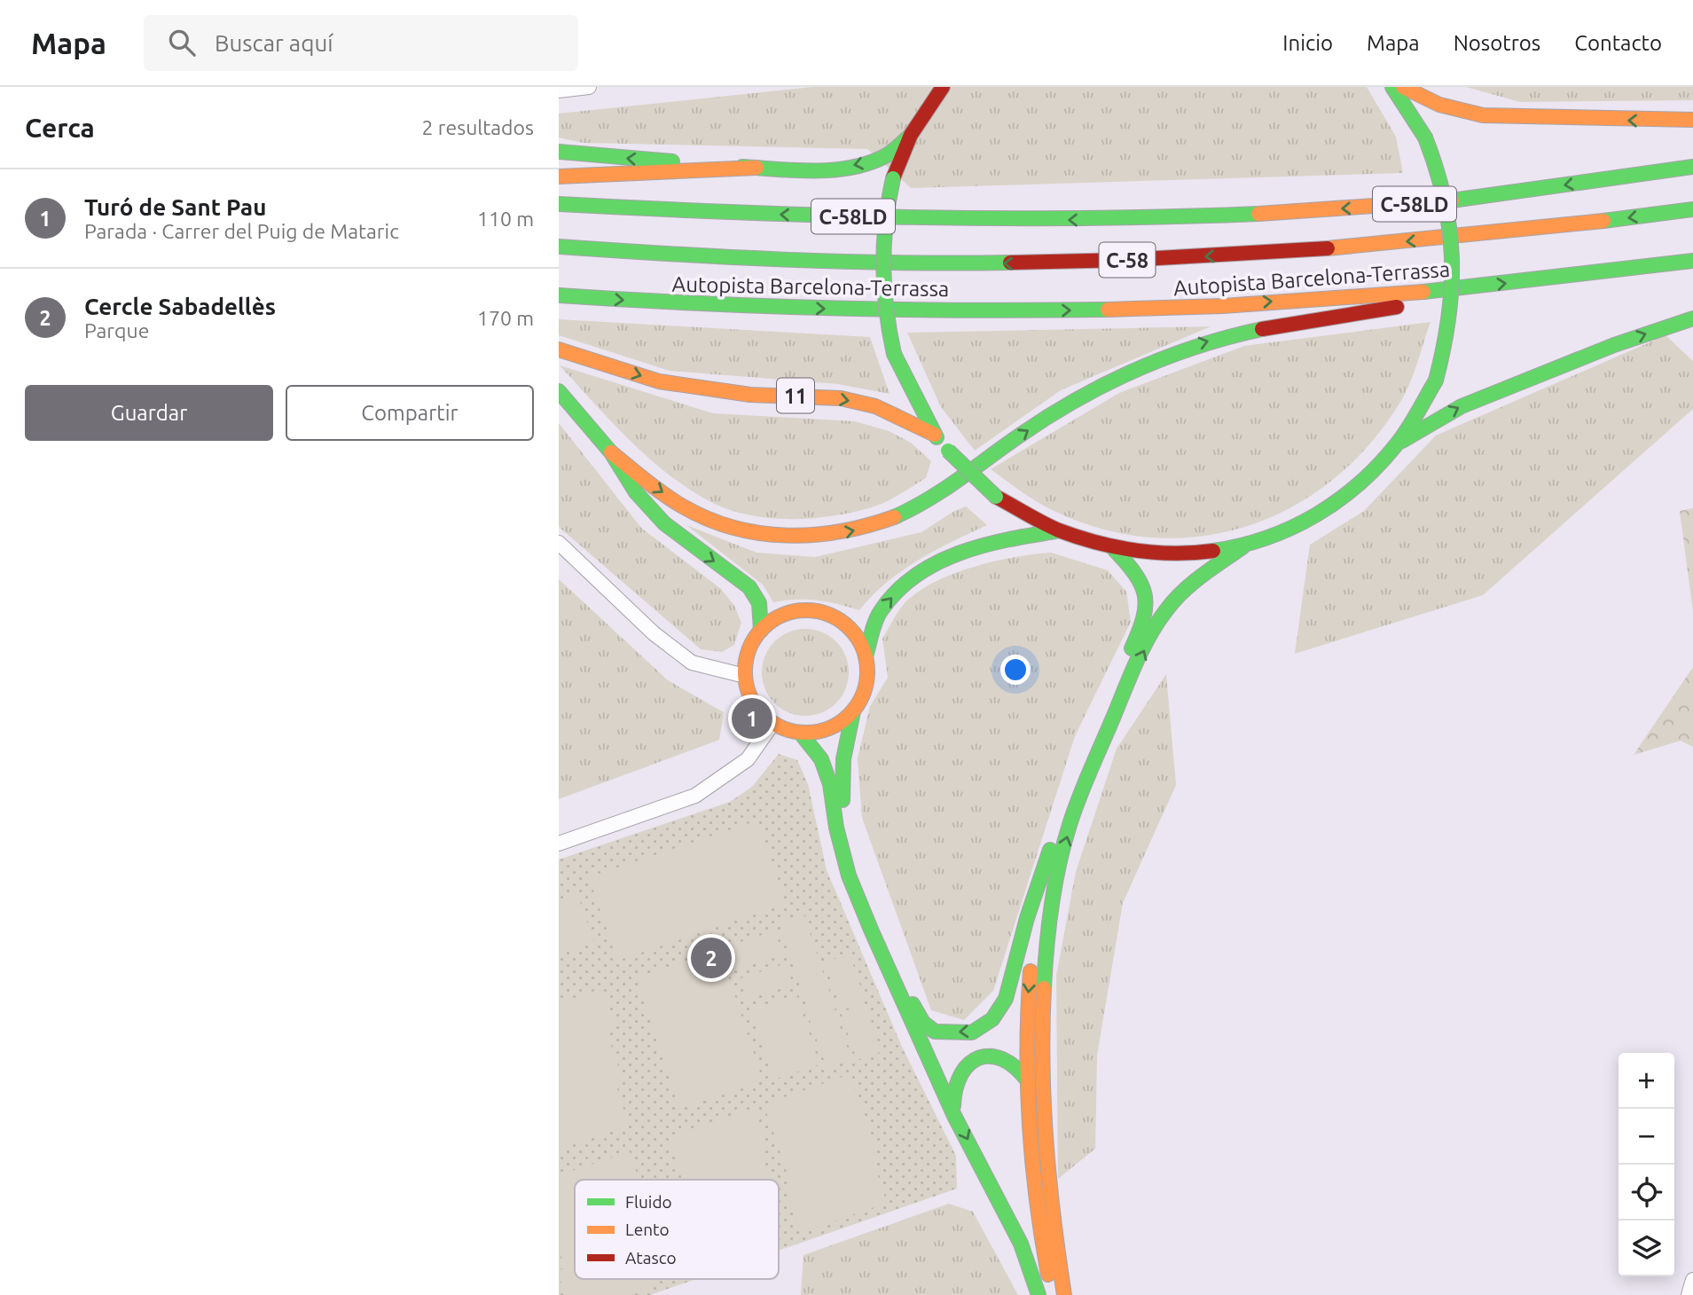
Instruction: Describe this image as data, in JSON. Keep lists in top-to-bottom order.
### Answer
{
  "streets": {
    "main road": [
      "C-58LD",
      "C-58",
      "Autopista Barcelona-Terrassa",
      "11"
    ]
  },
  "legend": ["Fluido", "Lento", "Atasco"],
  "page": {
    "header": "Mapa",
    "search": "Buscar aquí",
    "nav": [
      "Inicio",
      "Mapa",
      "Nosotros",
      "Contacto"
    ],
    "heading": ["Cerca", "2 resultados"],
    "list": [
      {
        "mark": "1",
        "name": "Turó de Sant Pau",
        "note": "Parada · Carrer del Puig de Mataric",
        "value": "110 m"
      },
      {
        "mark": "2",
        "name": "Cercle Sabadellès",
        "note": "Parque",
        "value": "170 m"
      }
    ],
    "buttons": ["Guardar", "Compartir"],
    "pins": ["1", "2"],
    "map_buttons": ["+", "−"]
  }
}
